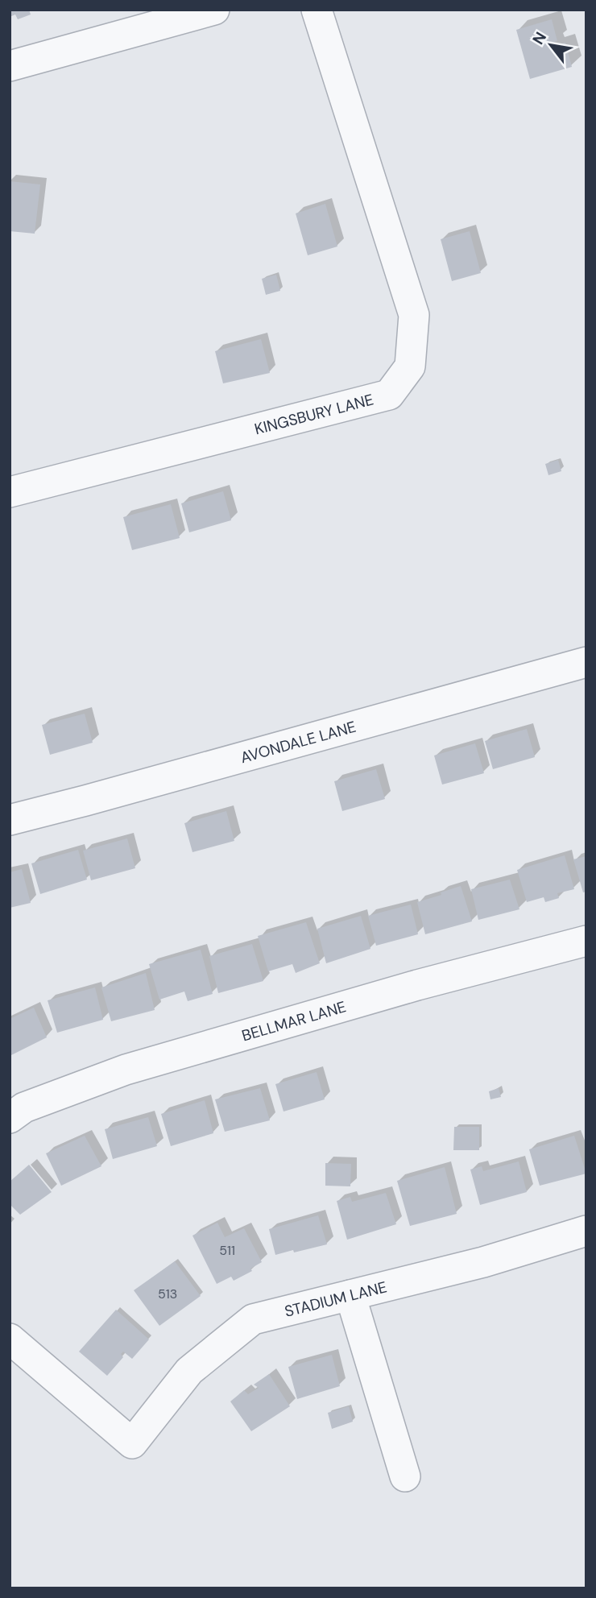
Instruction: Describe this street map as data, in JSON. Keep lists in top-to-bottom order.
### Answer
{
  "streets": {
    "street": [
      "KINGSBURY LANE",
      "AVONDALE LANE",
      "BELLMAR LANE",
      "STADIUM LANE"
    ]
  },
  "house_numbers": ["511", "513"],
  "north": "top left"
}
